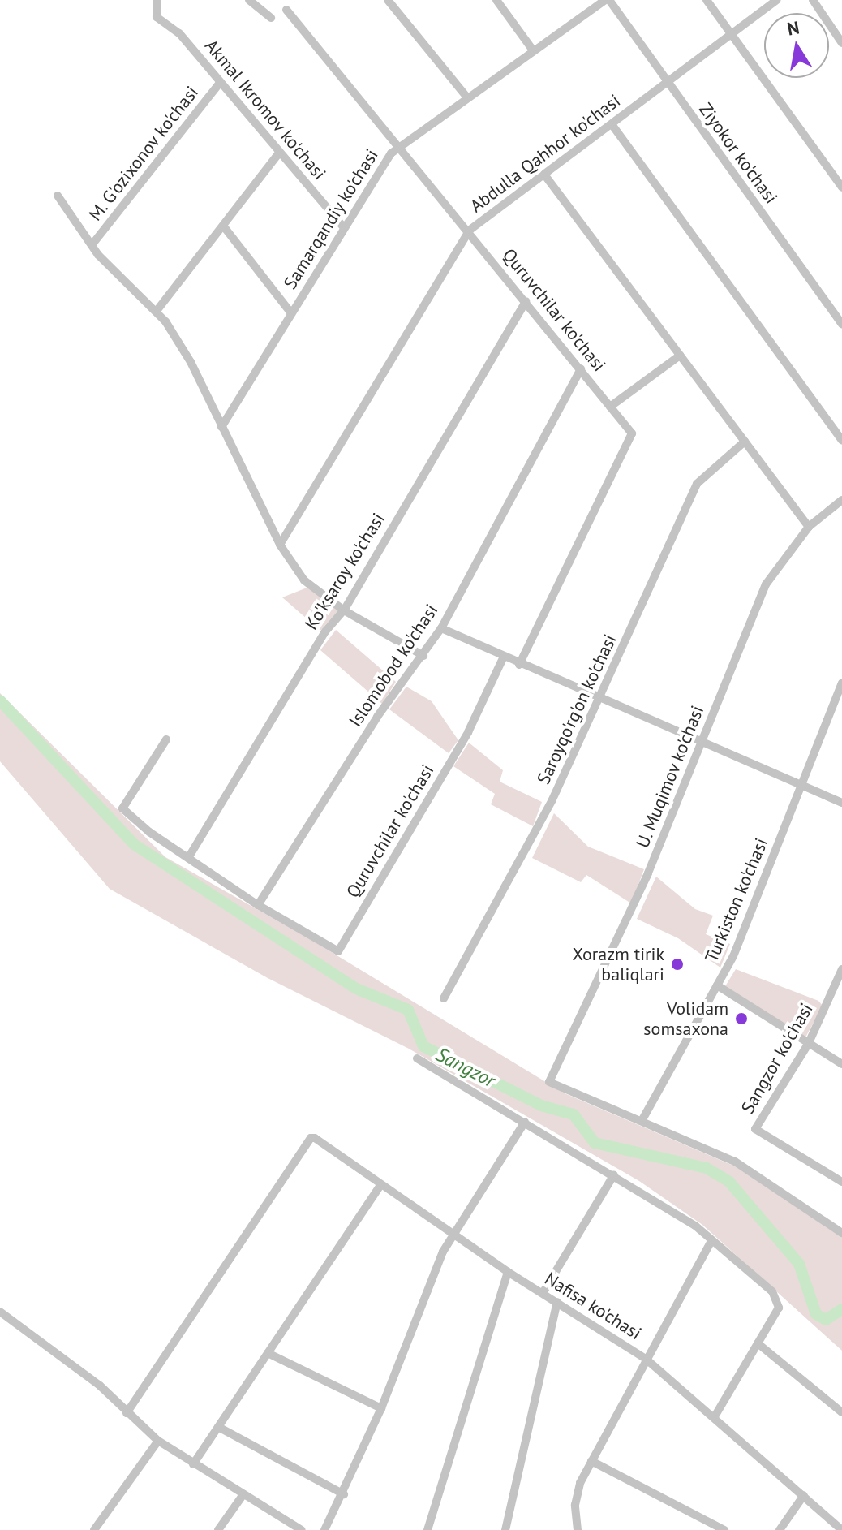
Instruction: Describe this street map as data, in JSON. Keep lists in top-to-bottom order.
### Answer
{
  "streets": {
    "street": [
      "Akmal Ikromov ko'chasi",
      "M. G'ozixonov ko'chasi",
      "Abdulla Qahhor ko'chasi",
      "Ziyokor ko'chasi",
      "Samarqandiy ko'chasi",
      "Quruvchilar ko'chasi",
      "Ko'ksaroy ko'chasi",
      "Islomobod ko'chasi",
      "Saroyqo'rg'on ko'chasi",
      "U. Muqimov ko'chasi",
      "Turkiston ko'chasi",
      "Sangzor ko'chasi",
      "Nafisa ko'chasi"
    ]
  },
  "crossings": [
    ["Akmal Ikromov ko'chasi", "M. G'ozixonov ko'chasi"],
    ["Akmal Ikromov ko'chasi", "Samarqandiy ko'chasi"],
    ["Abdulla Qahhor ko'chasi", "Ziyokor ko'chasi"],
    ["Abdulla Qahhor ko'chasi", "Quruvchilar ko'chasi"],
    ["Ziyokor ko'chasi", "Samarqandiy ko'chasi"],
    ["Samarqandiy ko'chasi", "Quruvchilar ko'chasi"],
    ["Quruvchilar ko'chasi", "Ko'ksaroy ko'chasi"],
    ["Quruvchilar ko'chasi", "Islomobod ko'chasi"],
    ["U. Muqimov ko'chasi", "Turkiston ko'chasi"]
  ],
  "water": ["Sangzor"],
  "places": ["Xorazm tirik baliqlari", "Volidam somsaxona"],
  "north": "top"
}
